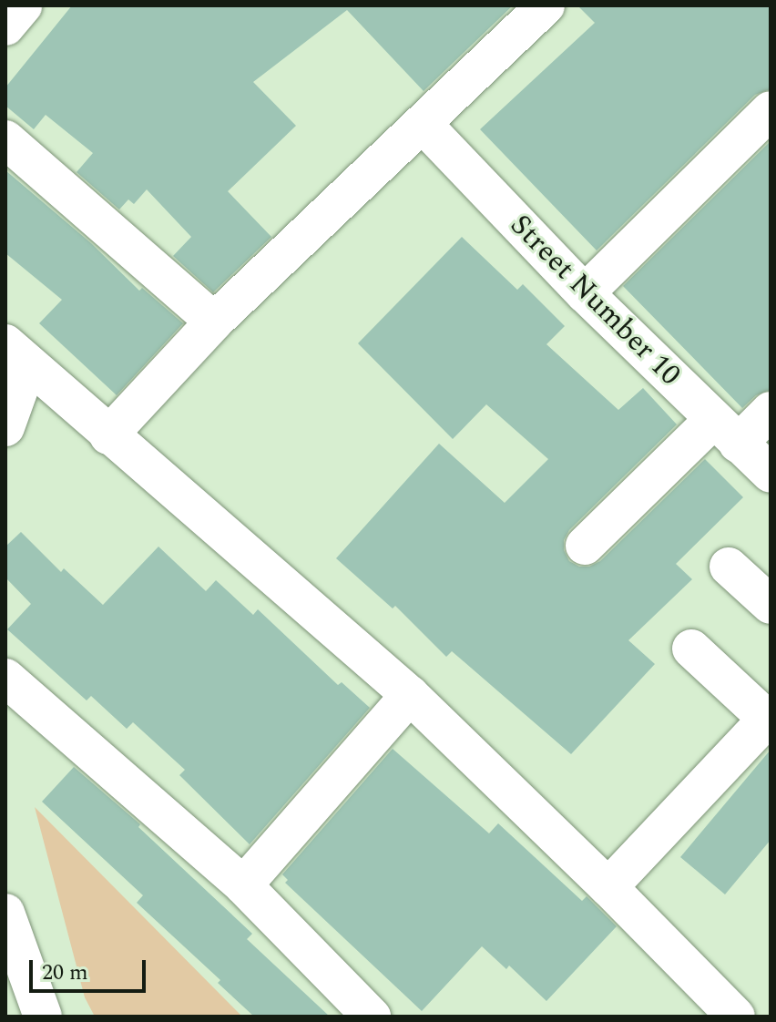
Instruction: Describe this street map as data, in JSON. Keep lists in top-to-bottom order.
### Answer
{
  "streets": {
    "street": ["Street Number 10"]
  },
  "scale_bar": "20 m"
}
